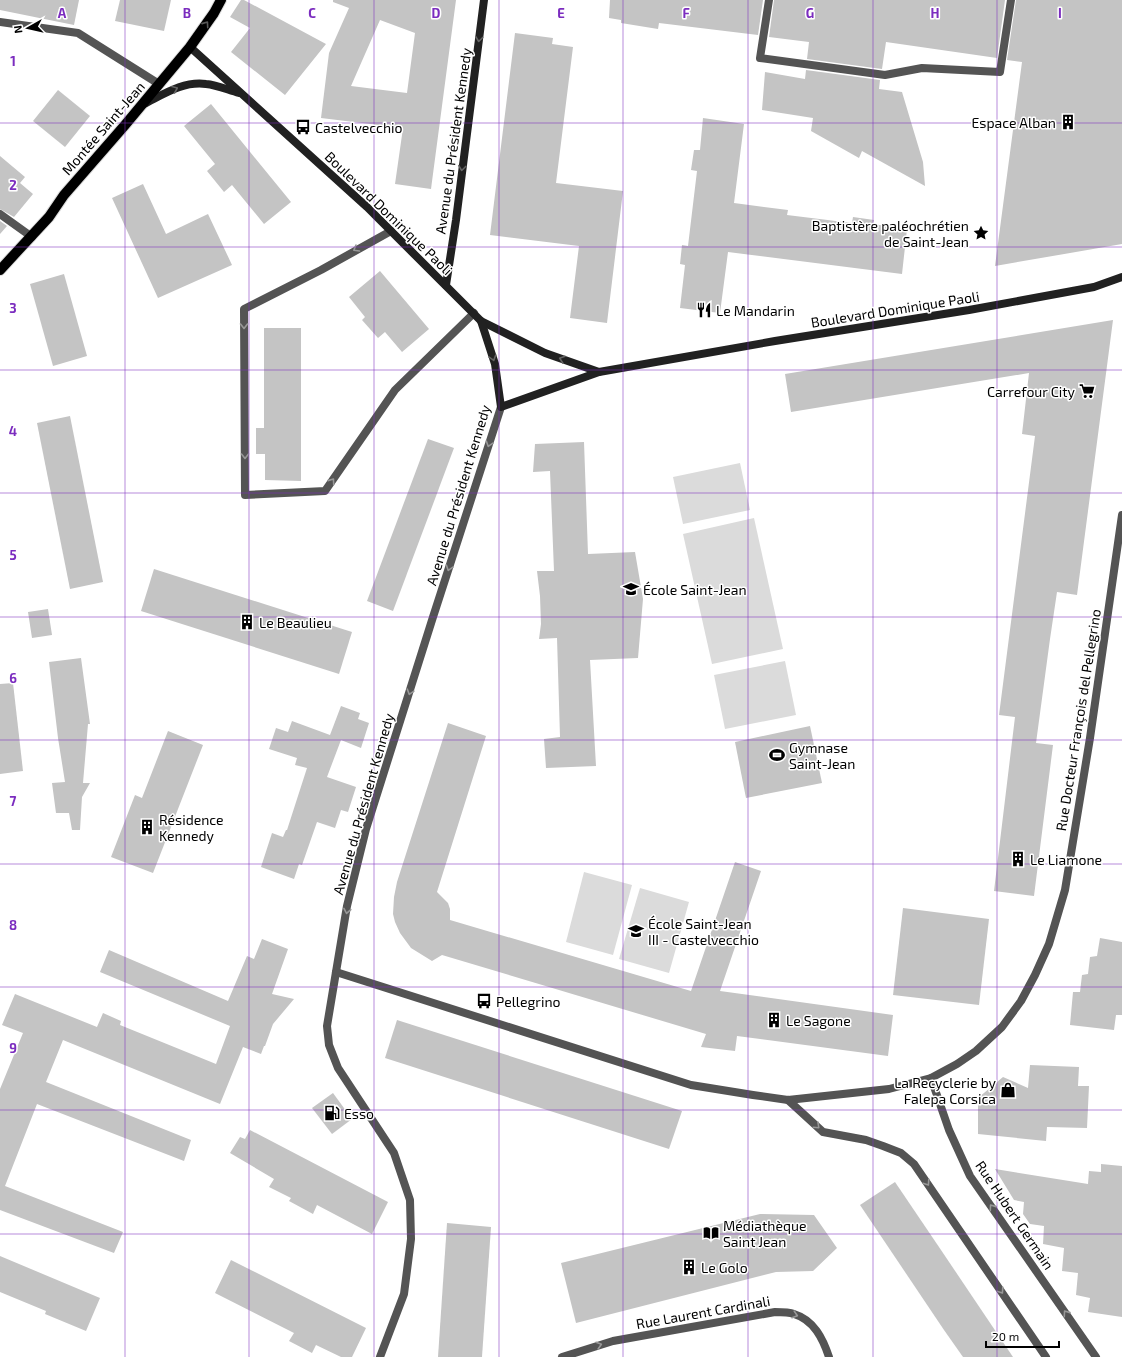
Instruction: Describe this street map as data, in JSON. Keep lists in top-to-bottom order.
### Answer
{
  "streets": {
    "main road": ["Montée Saint-Jean", "Avenue du Président Kennedy", "Boulevard Dominique Paoli"],
    "street": ["Rue Docteur François del Pellegrino", "Rue Hubert Germain", "Rue Laurent Cardinali"]
  },
  "crossings": [
    ["Montée Saint-Jean", "Boulevard Dominique Paoli"],
    ["Avenue du Président Kennedy", "Boulevard Dominique Paoli"],
    ["Avenue du Président Kennedy", "Rue Docteur François del Pellegrino"],
    ["Rue Docteur François del Pellegrino", "Rue Hubert Germain"]
  ],
  "one_way": ["Avenue du Président Kennedy", "Rue Laurent Cardinali"],
  "places": {
    "building": [
      "Espace Alban",
      "Le Beaulieu",
      "Résidence Kennedy",
      "Le Liamone",
      "Le Sagone",
      "Le Golo"
    ],
    "bus stop": ["Castelvecchio", "Pellegrino"],
    "place": ["Baptistère paléochrétien de Saint-Jean"],
    "restaurant": ["Le Mandarin"],
    "supermarket": ["Carrefour City"],
    "school or university": ["École Saint-Jean", "École Saint-Jean III - Castelvecchio"],
    "sports": ["Gymnase Saint-Jean"],
    "shop": ["La Recyclerie by Falepa Corsica"],
    "fuel station": ["Esso"],
    "library": ["Médiathèque Saint Jean"]
  },
  "scale_bar": "20 m",
  "north": "left",
  "grid": {
    "columns": [
      "A",
      "B",
      "C",
      "D",
      "E",
      "F",
      "G",
      "H",
      "I"
    ],
    "rows": [
      "1",
      "2",
      "3",
      "4",
      "5",
      "6",
      "7",
      "8",
      "9"
    ]
  }
}
